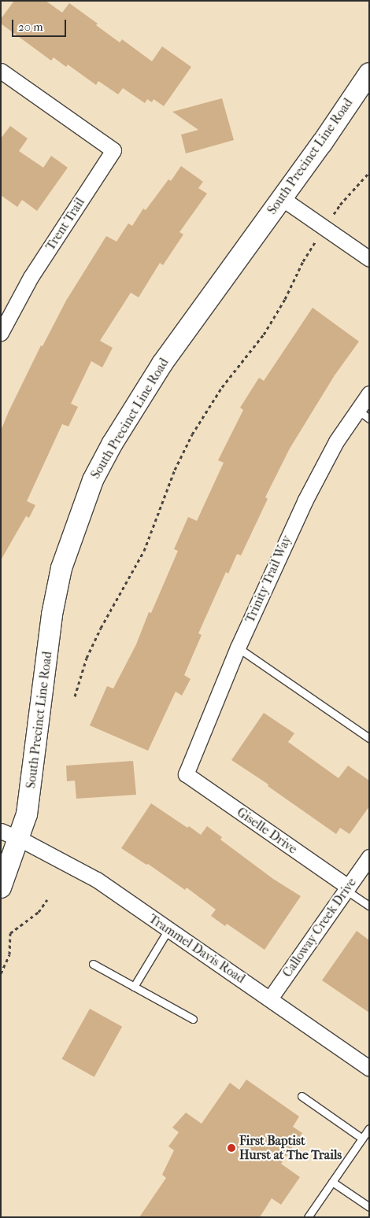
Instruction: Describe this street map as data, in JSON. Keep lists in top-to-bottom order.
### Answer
{
  "streets": {
    "main road": ["South Precinct Line Road"],
    "street": [
      "Trent Trail",
      "Trinity Trail Way",
      "Giselle Drive",
      "Calloway Creek Drive",
      "Trammel Davis Road"
    ]
  },
  "crossings": [
    ["South Precinct Line Road", "Trammel Davis Road"],
    ["Trinity Trail Way", "Giselle Drive"],
    ["Giselle Drive", "Calloway Creek Drive"],
    ["Calloway Creek Drive", "Trammel Davis Road"]
  ],
  "places": ["First Baptist Hurst at The Trails"],
  "scale_bar": "20 m"
}
